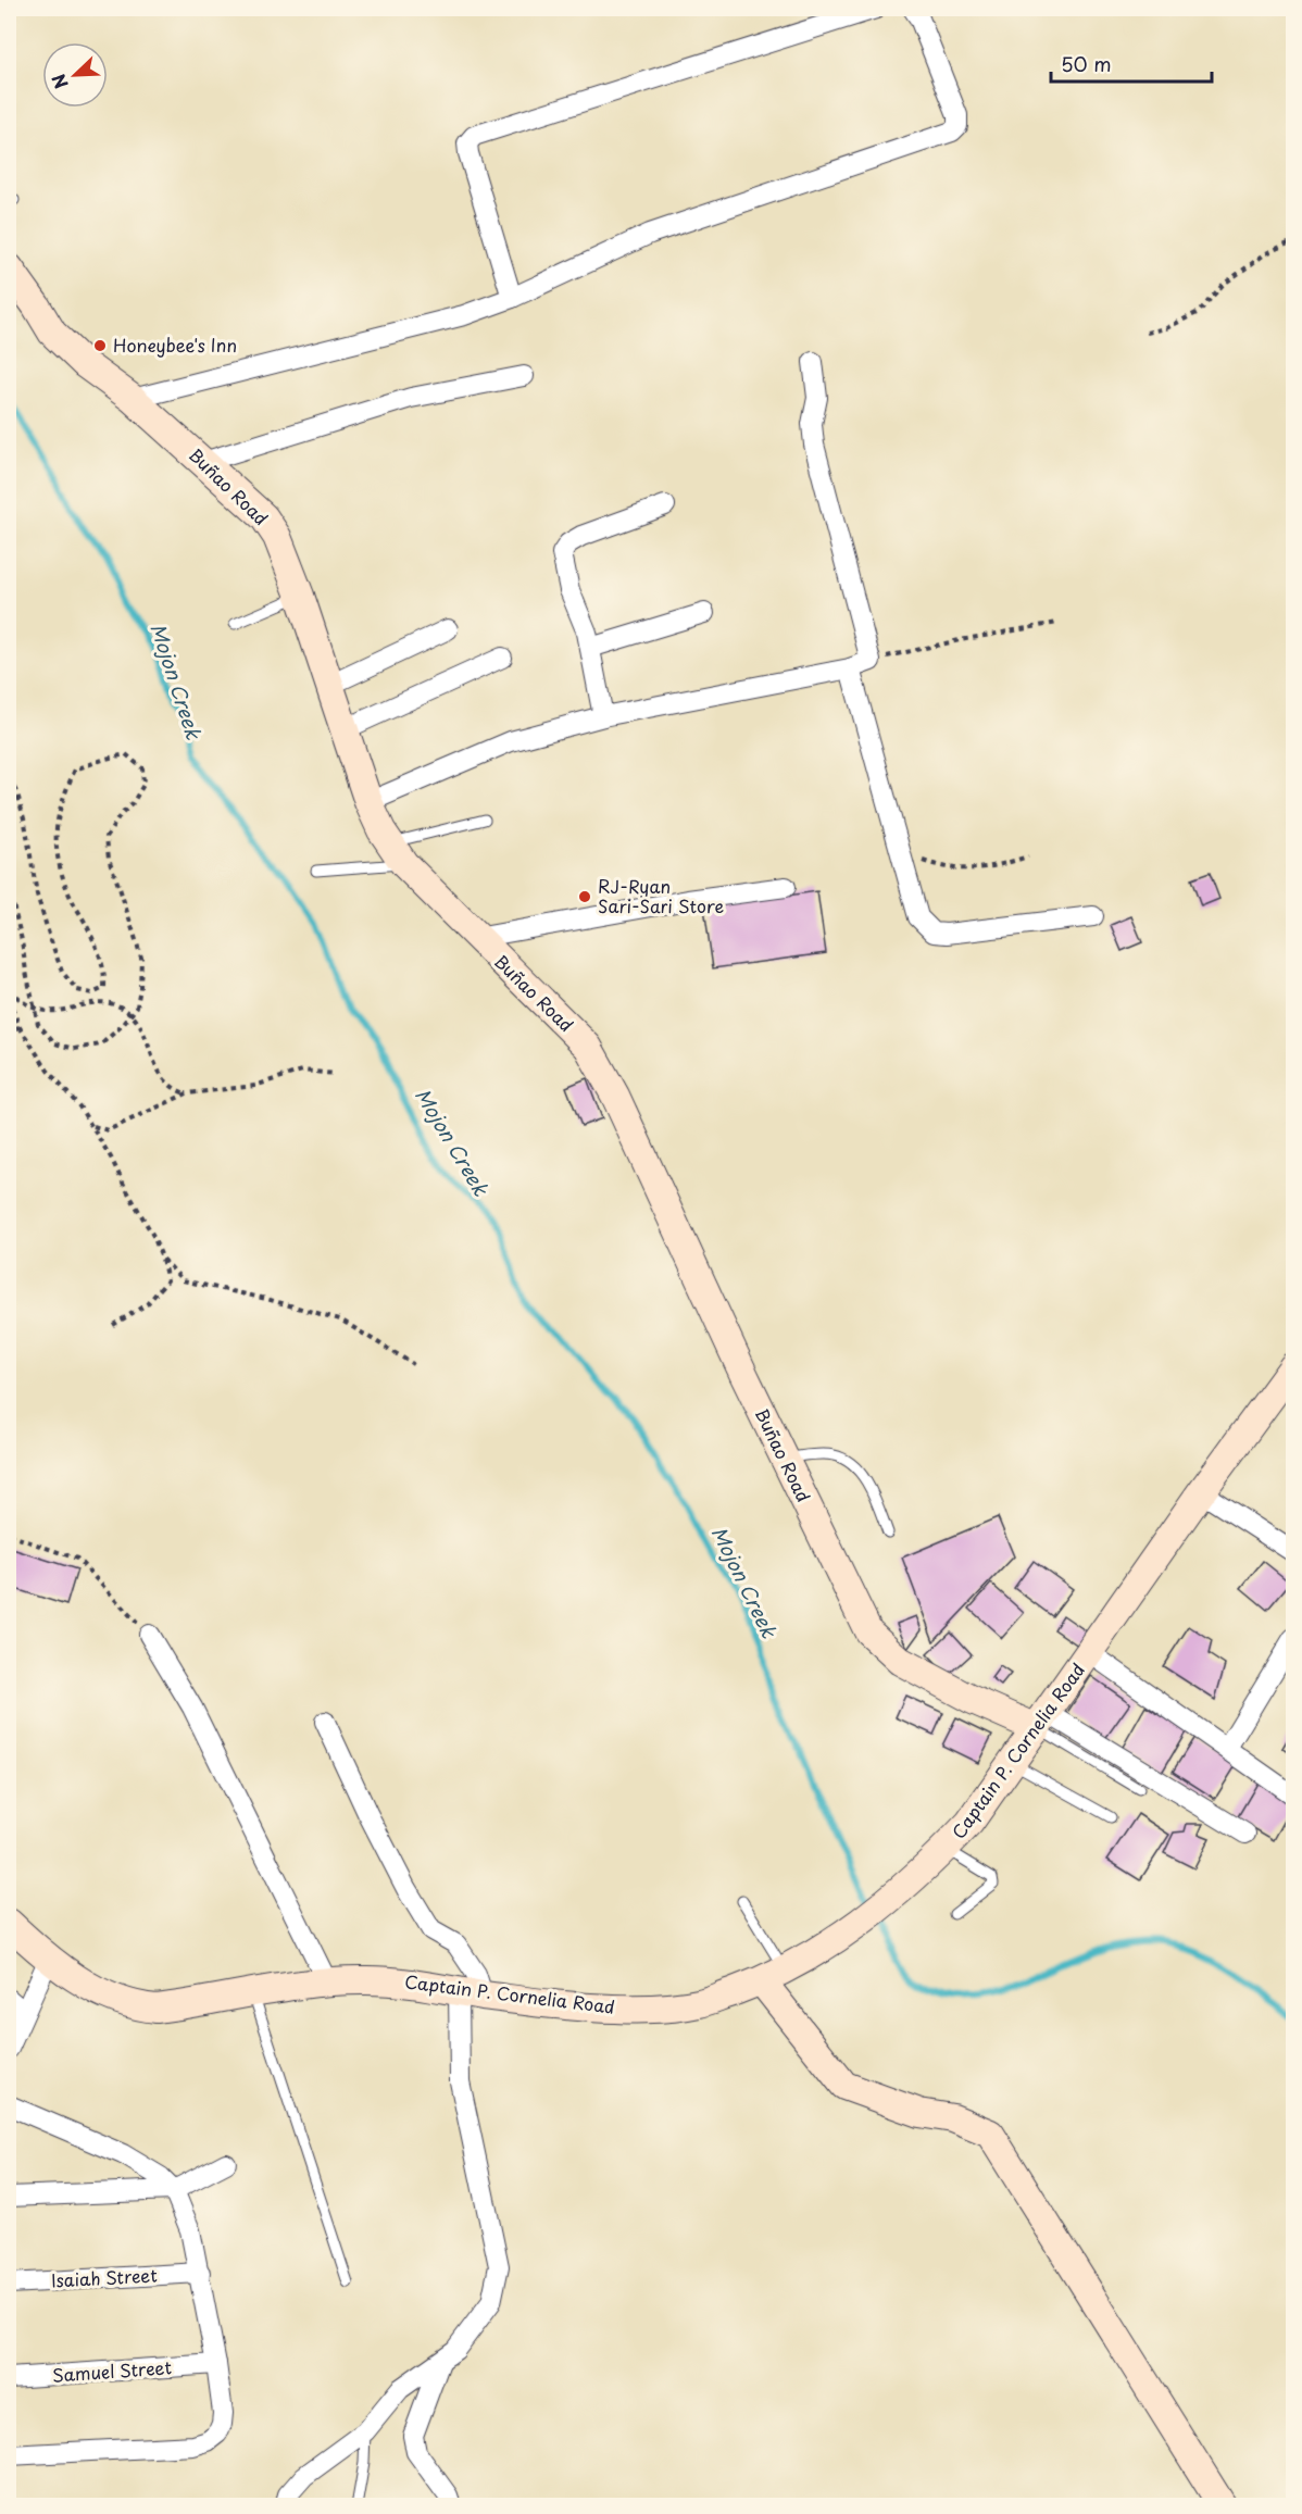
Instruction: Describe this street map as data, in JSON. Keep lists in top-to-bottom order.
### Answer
{
  "streets": {
    "street": [
      "Buñao Road",
      "Captain P. Cornelia Road",
      "Isaiah Street",
      "Samuel Street"
    ]
  },
  "crossings": [
    ["Buñao Road", "Captain P. Cornelia Road"]
  ],
  "water": ["Mojon Creek"],
  "places": ["Honeybee's Inn", "RJ-Ryan Sari-Sari Store"],
  "scale_bar": "50 m",
  "north": "bottom left"
}
